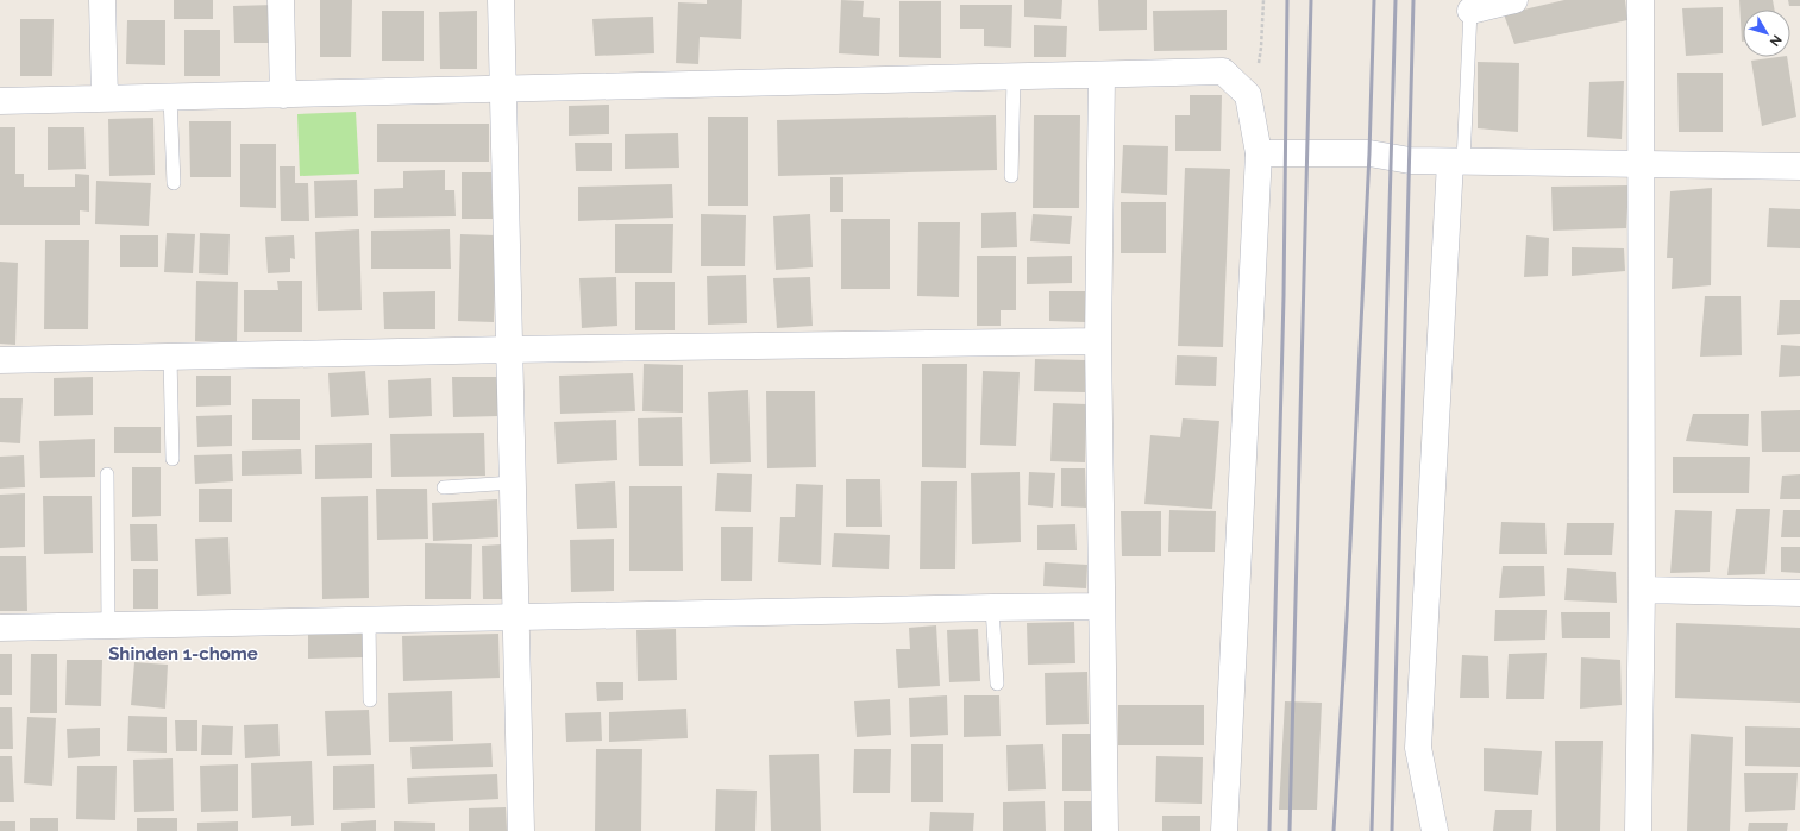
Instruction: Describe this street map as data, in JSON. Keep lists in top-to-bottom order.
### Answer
{
  "districts": ["Shinden 1-chome"],
  "north": "bottom right"
}
